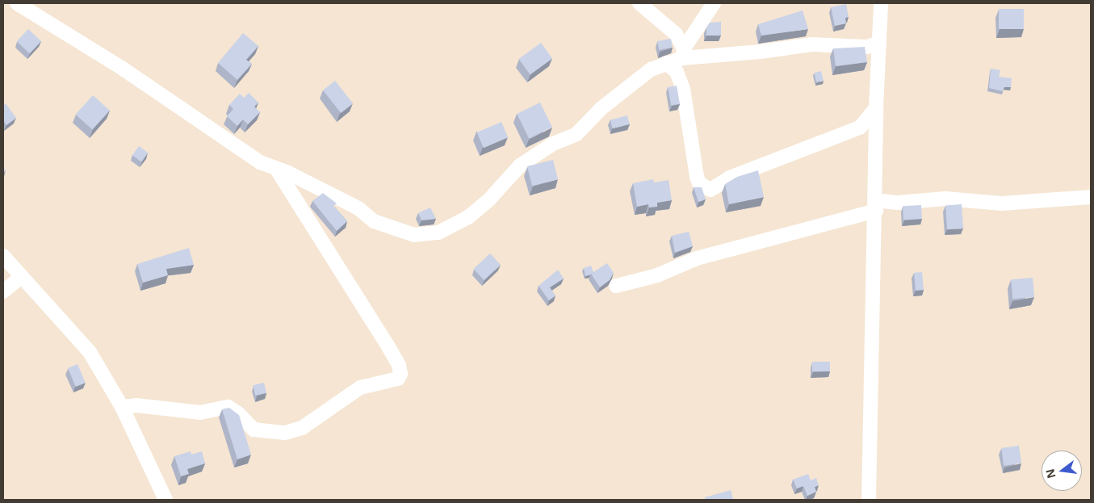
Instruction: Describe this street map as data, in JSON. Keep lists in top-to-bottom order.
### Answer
{
  "north": "left"
}
